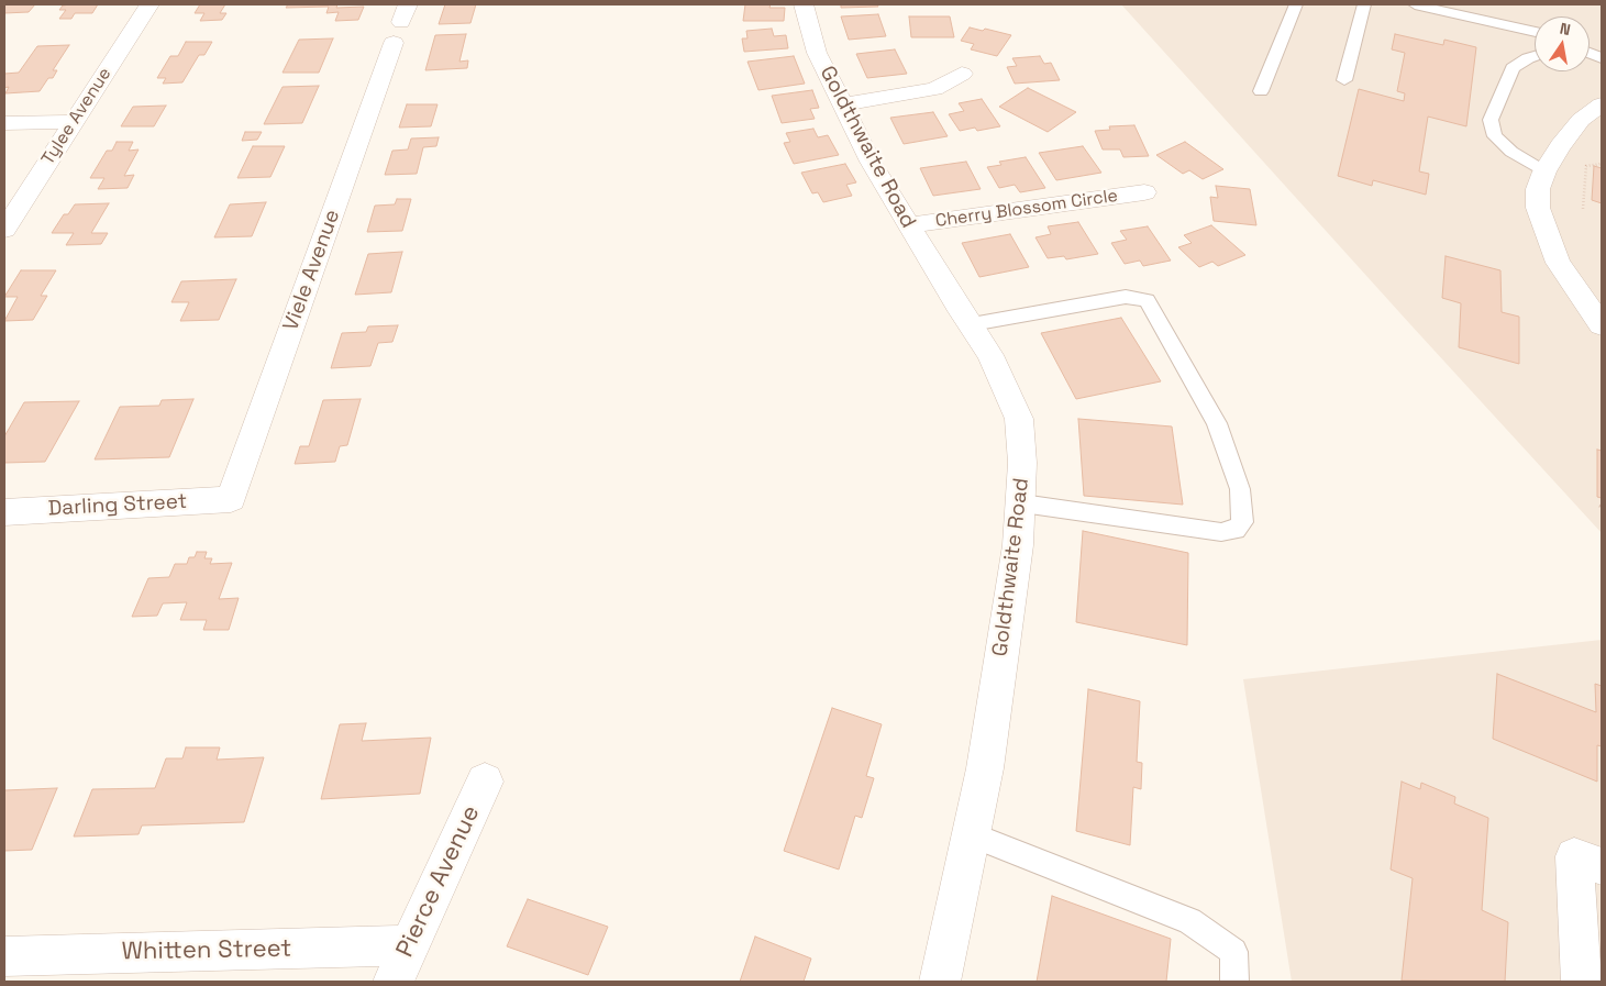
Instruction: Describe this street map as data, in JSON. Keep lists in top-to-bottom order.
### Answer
{
  "streets": {
    "street": [
      "Tylee Avenue",
      "Goldthwaite Road",
      "Cherry Blossom Circle",
      "Viele Avenue",
      "Darling Street",
      "Pierce Avenue",
      "Whitten Street"
    ]
  },
  "crossings": [
    ["Goldthwaite Road", "Cherry Blossom Circle"],
    ["Viele Avenue", "Darling Street"],
    ["Pierce Avenue", "Whitten Street"]
  ],
  "north": "top"
}
